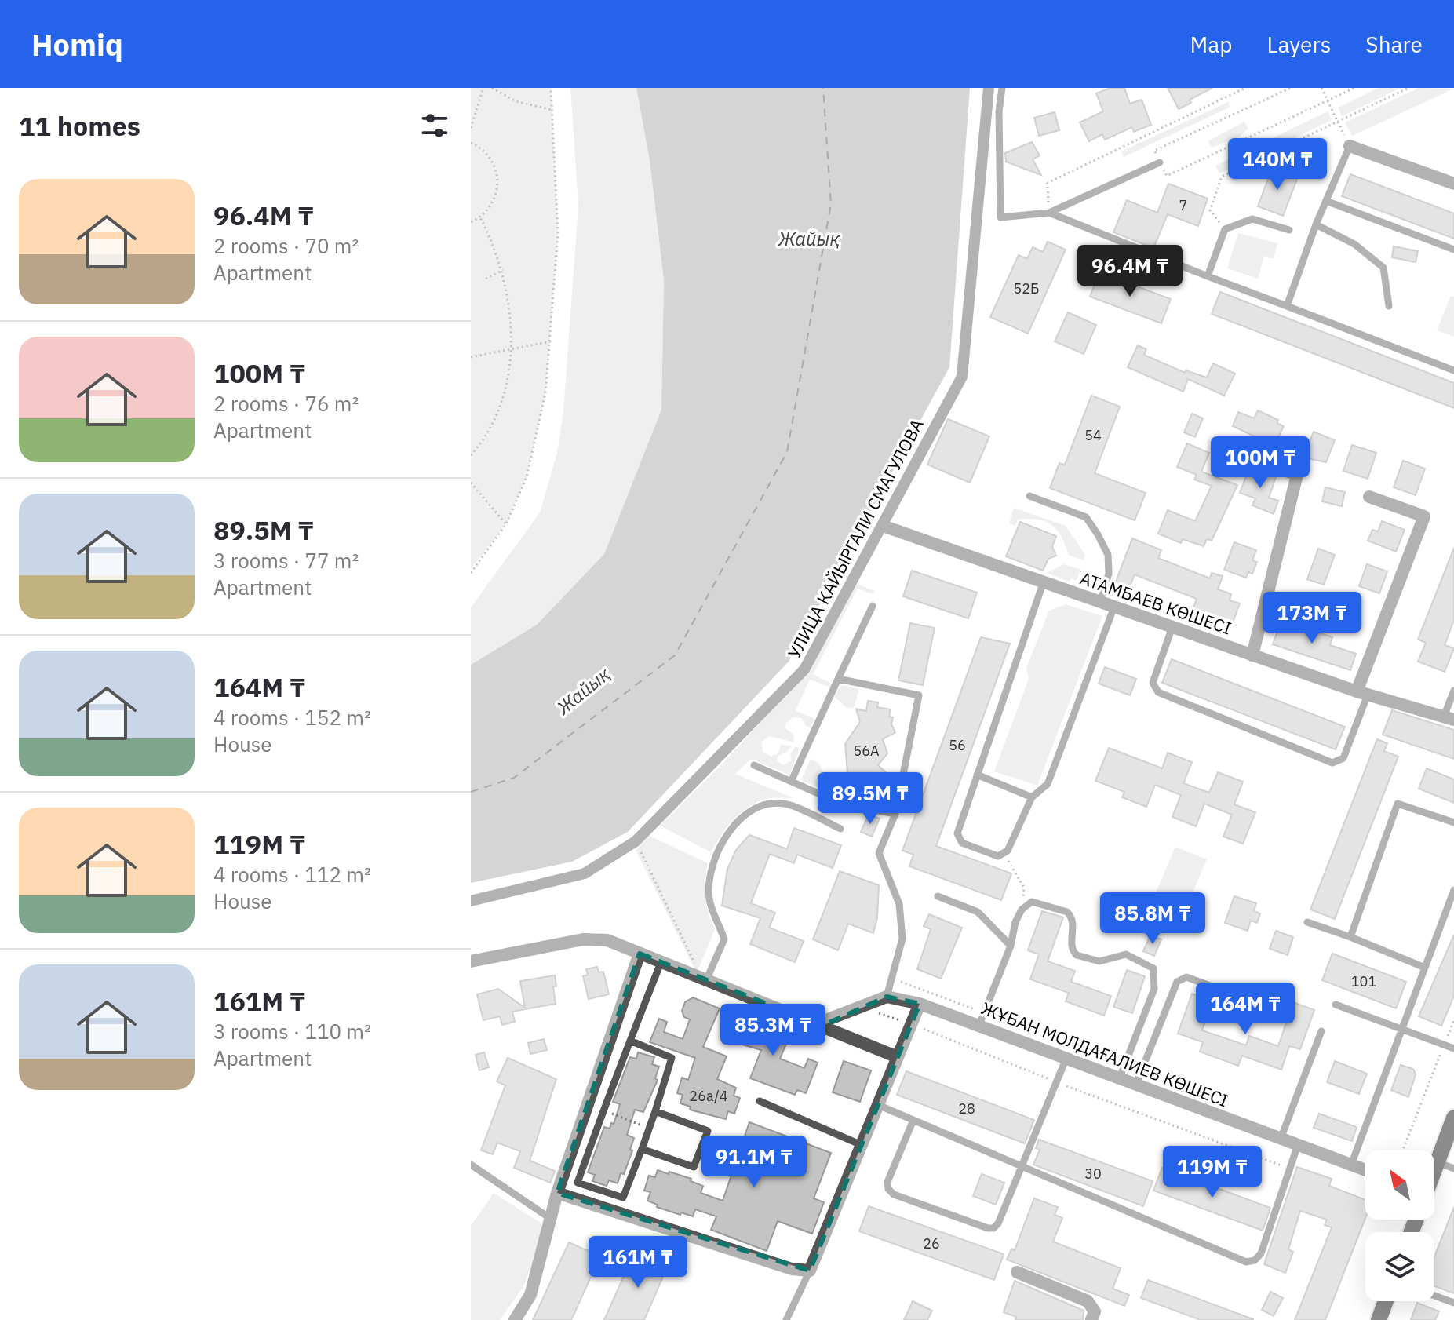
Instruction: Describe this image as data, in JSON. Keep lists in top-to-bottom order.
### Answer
{
  "streets": {
    "street": ["УЛИЦА КАЙЫРГАЛИ СМАГУЛОВА", "АТАМБАЕВ КӨШЕСІ", "ЖҰБАН МОЛДАҒАЛИЕВ КӨШЕСІ"]
  },
  "crossings": [
    ["УЛИЦА КАЙЫРГАЛИ СМАГУЛОВА", "АТАМБАЕВ КӨШЕСІ"]
  ],
  "water": ["Жайық"],
  "house_numbers": [
    "7",
    "52Б",
    "54",
    "56",
    "56А",
    "101",
    "26а/4",
    "28",
    "30",
    "26"
  ],
  "north": "top left",
  "page": {
    "header": "Homiq",
    "nav": ["Map", "Layers", "Share"],
    "heading": "11 homes",
    "price": [
      "140M ₸",
      "96.4M ₸",
      "100M ₸",
      "173M ₸",
      "89.5M ₸",
      "85.8M ₸",
      "164M ₸",
      "85.3M ₸",
      "91.1M ₸",
      "119M ₸",
      "161M ₸"
    ],
    "list": [
      {
        "name": "96.4M ₸",
        "note": "2 rooms · 70 m² · Apartment"
      },
      {
        "name": "100M ₸",
        "note": "2 rooms · 76 m² · Apartment"
      },
      {
        "name": "89.5M ₸",
        "note": "3 rooms · 77 m² · Apartment"
      },
      {
        "name": "164M ₸",
        "note": "4 rooms · 152 m² · House"
      },
      {
        "name": "119M ₸",
        "note": "4 rooms · 112 m² · House"
      },
      {
        "name": "161M ₸",
        "note": "3 rooms · 110 m² · Apartment"
      }
    ]
  }
}
